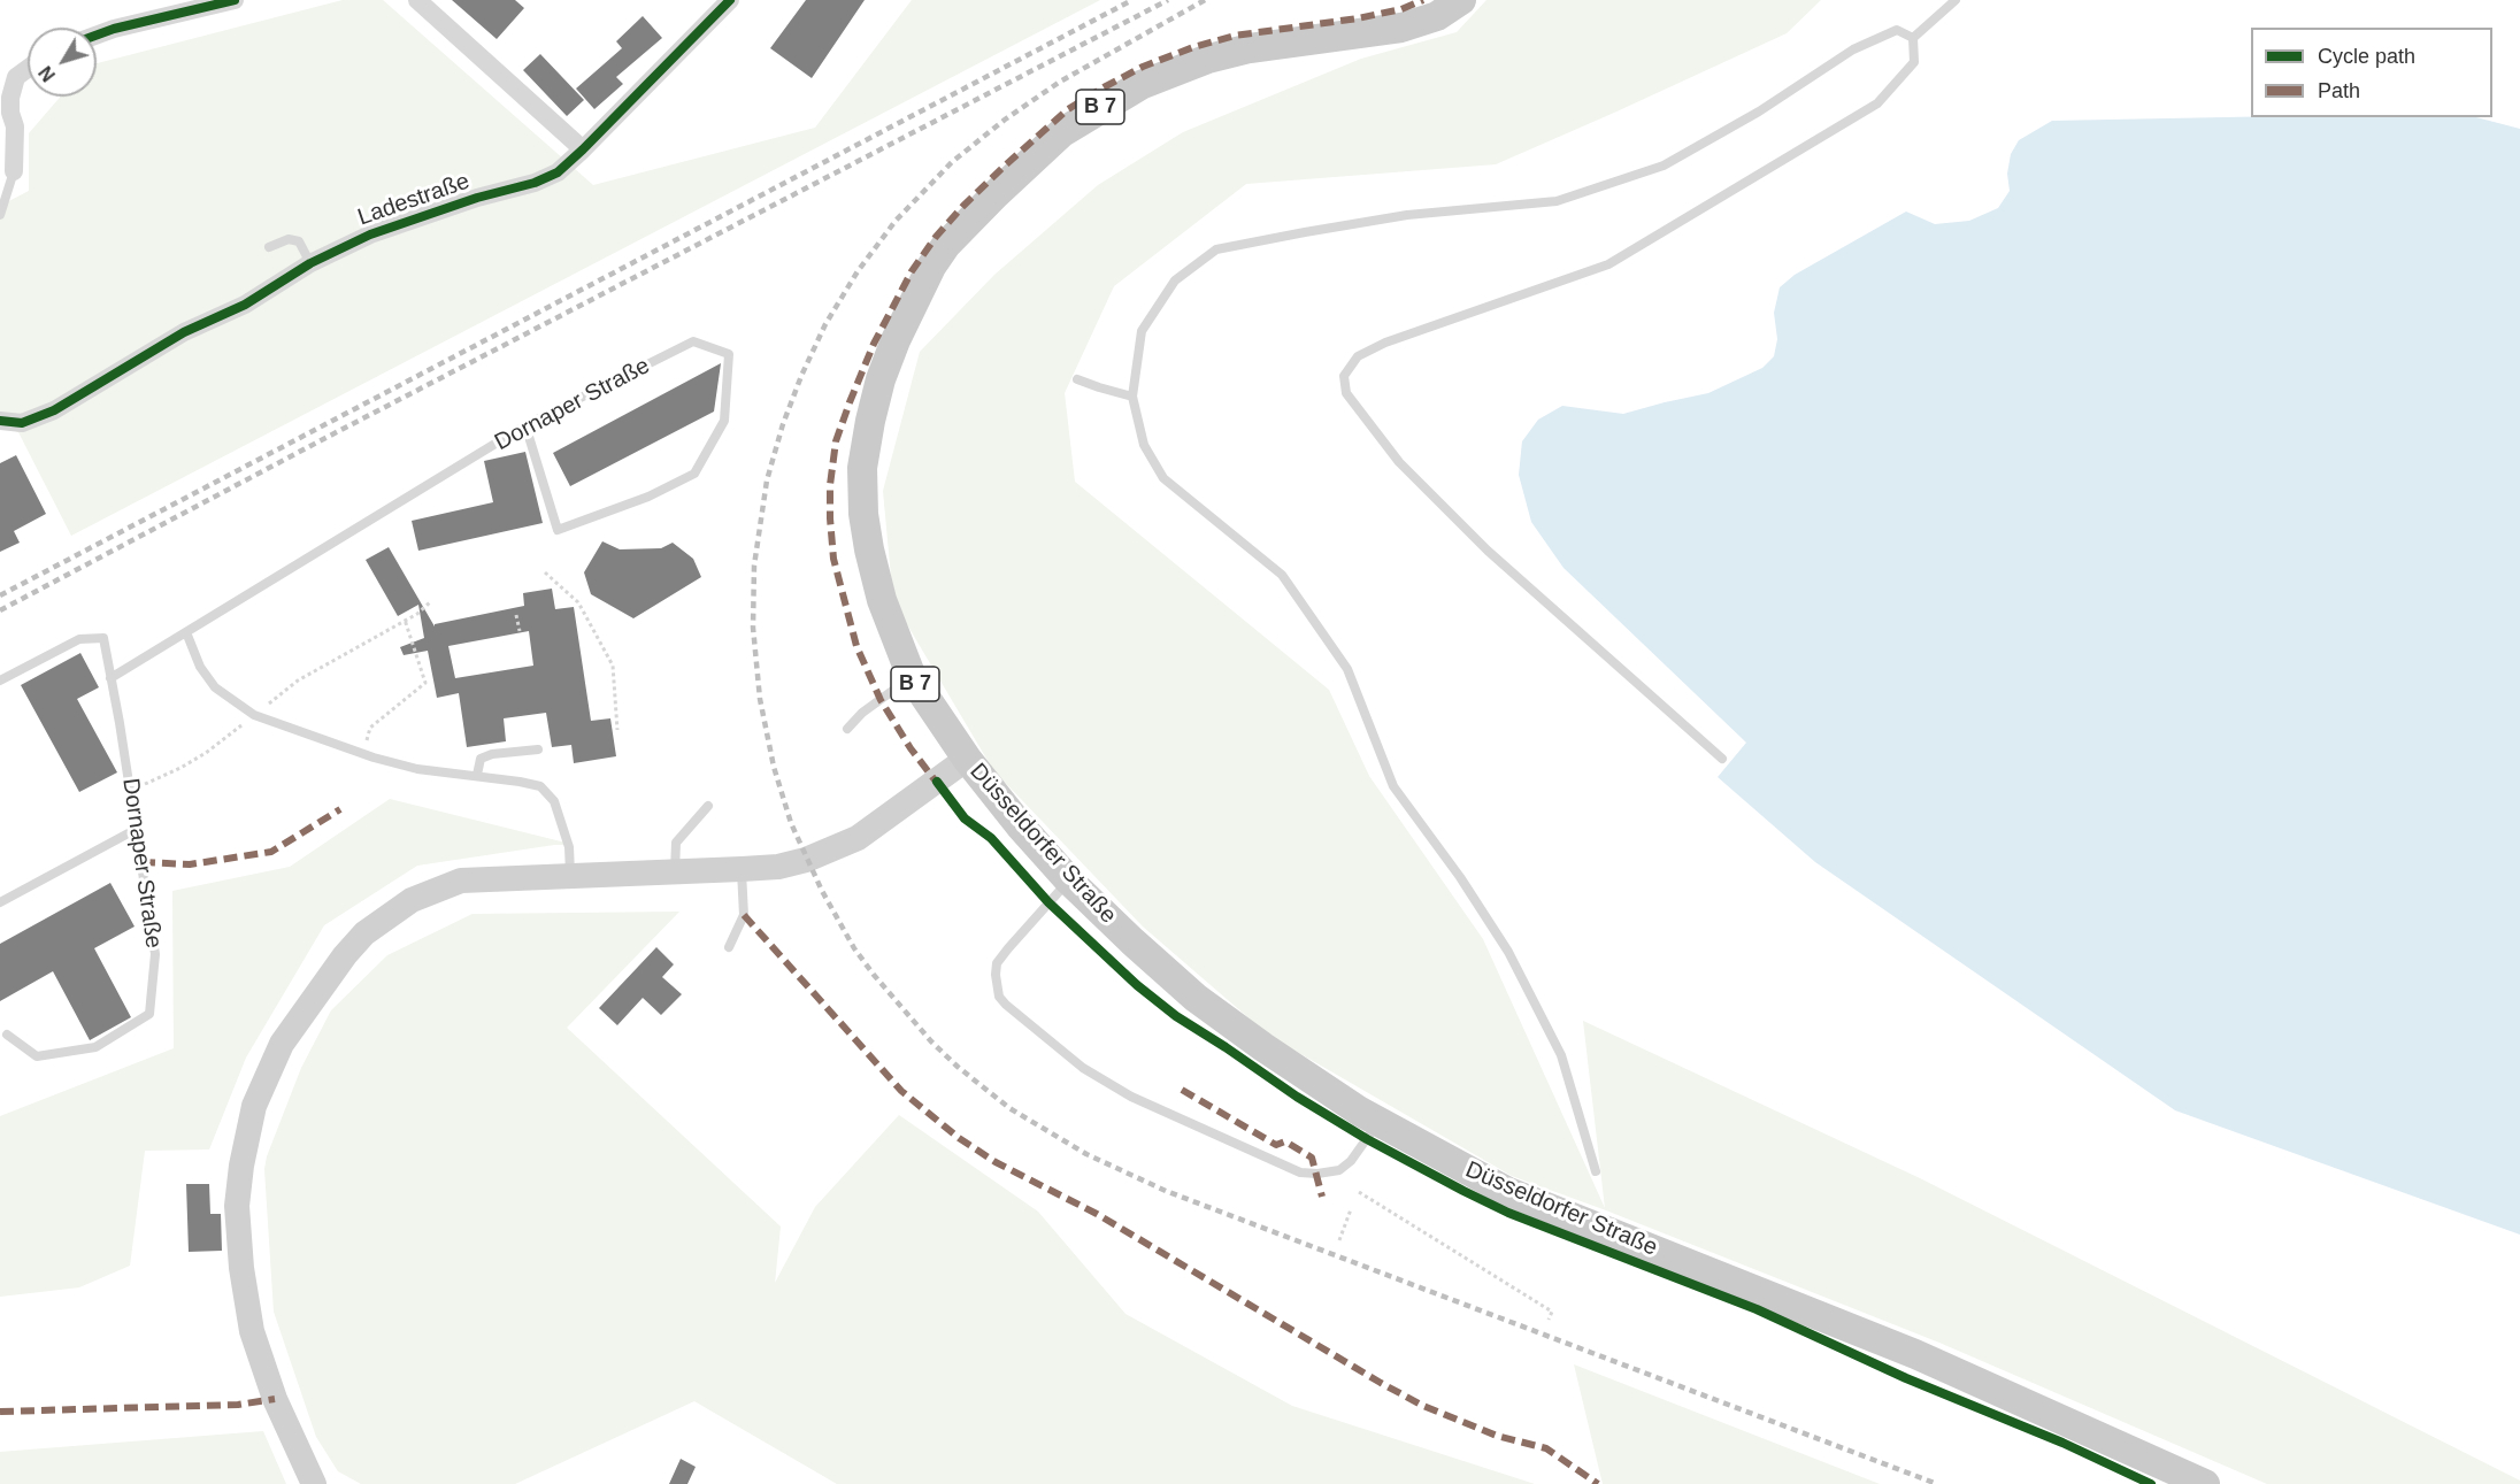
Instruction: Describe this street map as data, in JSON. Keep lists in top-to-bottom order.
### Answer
{
  "streets": {
    "main road": ["B 7", "Düsseldorfer Straße"],
    "street": ["Ladestraße"],
    "lane": ["Dornaper Straße"]
  },
  "legend": ["Cycle path", "Path"],
  "north": "bottom left"
}
